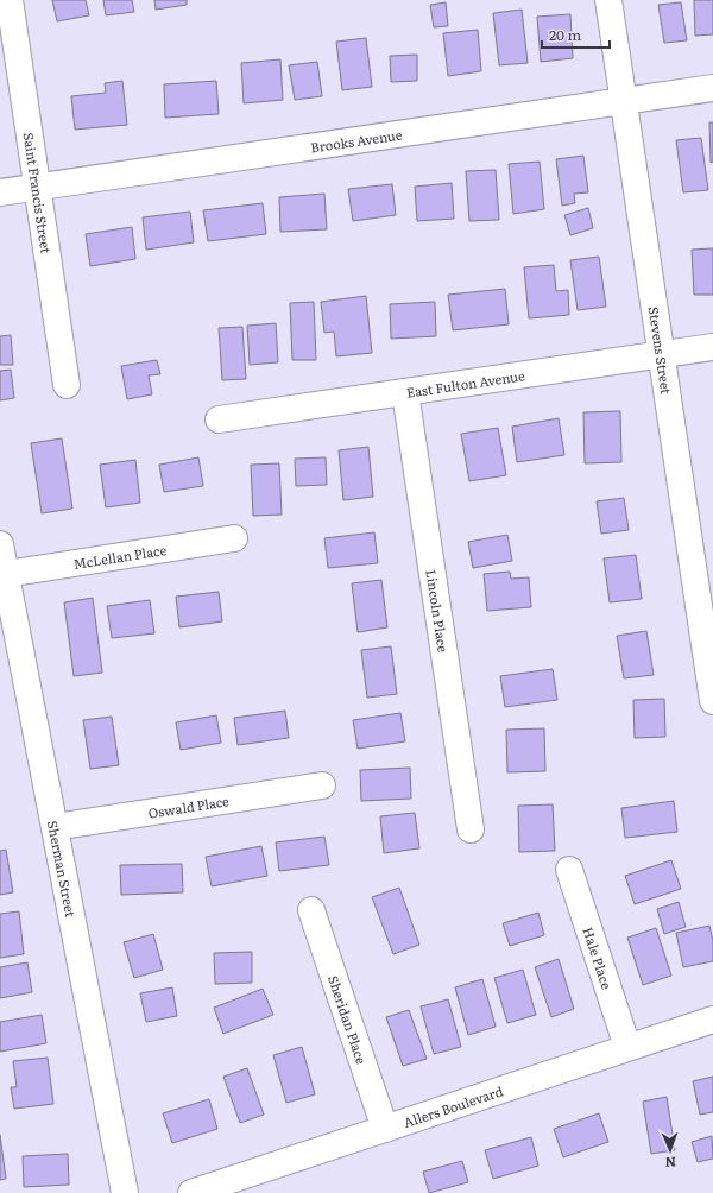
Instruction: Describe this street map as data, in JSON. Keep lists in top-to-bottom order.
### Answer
{
  "streets": {
    "street": [
      "Brooks Avenue",
      "Saint Francis Street",
      "Stevens Street",
      "East Fulton Avenue",
      "McLellan Place",
      "Lincoln Place",
      "Oswald Place",
      "Sherman Street",
      "Hale Place",
      "Sheridan Place",
      "Allers Boulevard"
    ]
  },
  "crossings": [
    ["Brooks Avenue", "Saint Francis Street"],
    ["Brooks Avenue", "Stevens Street"],
    ["Stevens Street", "East Fulton Avenue"],
    ["East Fulton Avenue", "Lincoln Place"],
    ["McLellan Place", "Sherman Street"],
    ["Oswald Place", "Sherman Street"],
    ["Hale Place", "Allers Boulevard"],
    ["Sheridan Place", "Allers Boulevard"]
  ],
  "scale_bar": "20 m",
  "north": "bottom"
}
